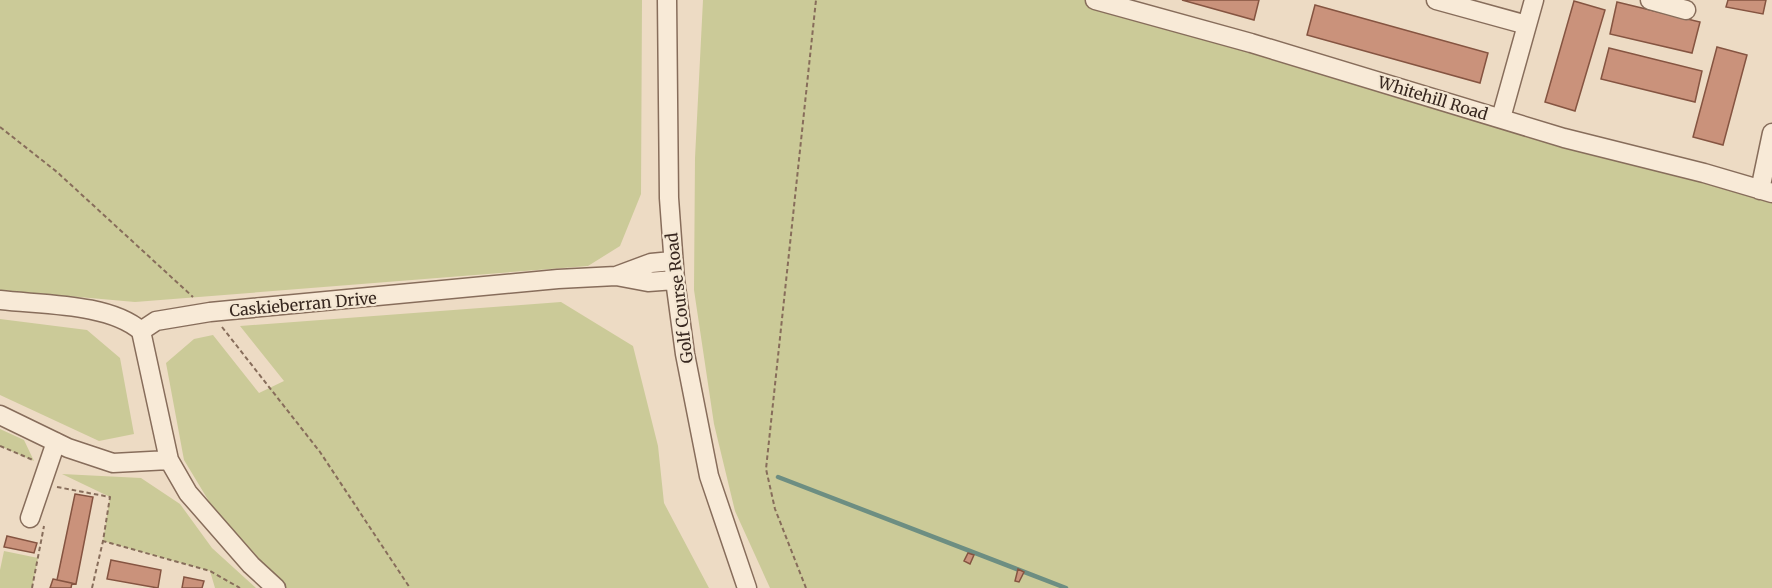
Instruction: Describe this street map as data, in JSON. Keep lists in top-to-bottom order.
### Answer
{
  "streets": {
    "street": ["Whitehill Road", "Golf Course Road", "Caskieberran Drive"]
  },
  "crossings": [
    ["Golf Course Road", "Caskieberran Drive"]
  ]
}
